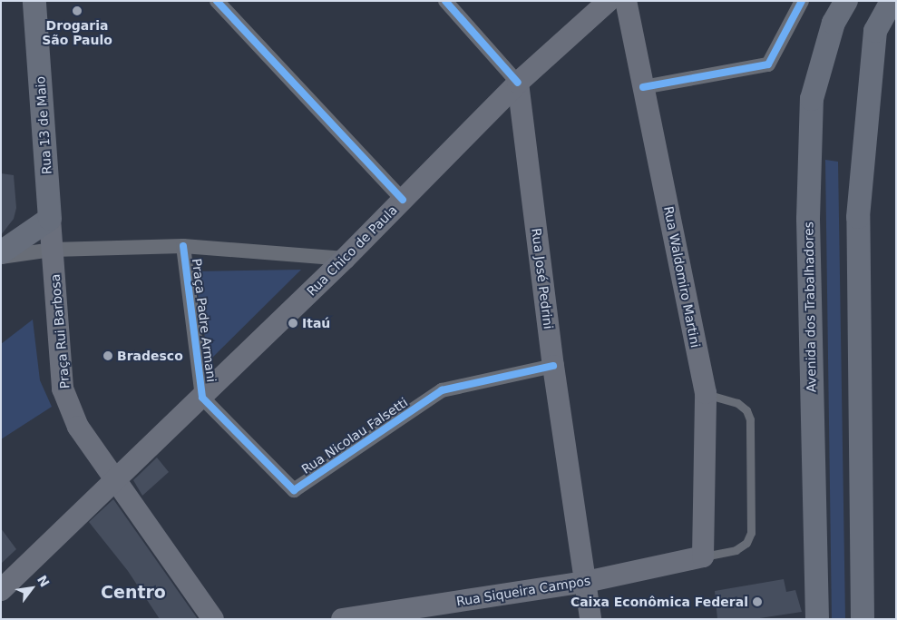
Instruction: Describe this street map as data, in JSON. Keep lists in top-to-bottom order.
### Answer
{
  "streets": {
    "main road": [
      "Rua 13 de Maio",
      "Rua Chico de Paula",
      "Rua Waldomiro Martini",
      "Rua José Pedrini",
      "Avenida dos Trabalhadores",
      "Praça Rui Barbosa",
      "Rua Siqueira Campos"
    ],
    "street": ["Praça Padre Armani", "Rua Nicolau Falsetti"]
  },
  "crossings": [
    ["Rua 13 de Maio", "Praça Rui Barbosa"],
    ["Rua Chico de Paula", "Rua José Pedrini"],
    ["Rua Chico de Paula", "Praça Padre Armani"],
    ["Rua Chico de Paula", "Praça Rui Barbosa"],
    ["Rua Chico de Paula", "Rua Nicolau Falsetti"],
    ["Rua Waldomiro Martini", "Rua Siqueira Campos"],
    ["Rua José Pedrini", "Rua Nicolau Falsetti"],
    ["Rua José Pedrini", "Rua Siqueira Campos"],
    ["Praça Padre Armani", "Rua Nicolau Falsetti"]
  ],
  "districts": ["Centro"],
  "places": [
    "Drogaria São Paulo",
    "Itaú",
    "Bradesco",
    "Caixa Econômica Federal"
  ],
  "north": "top right"
}
